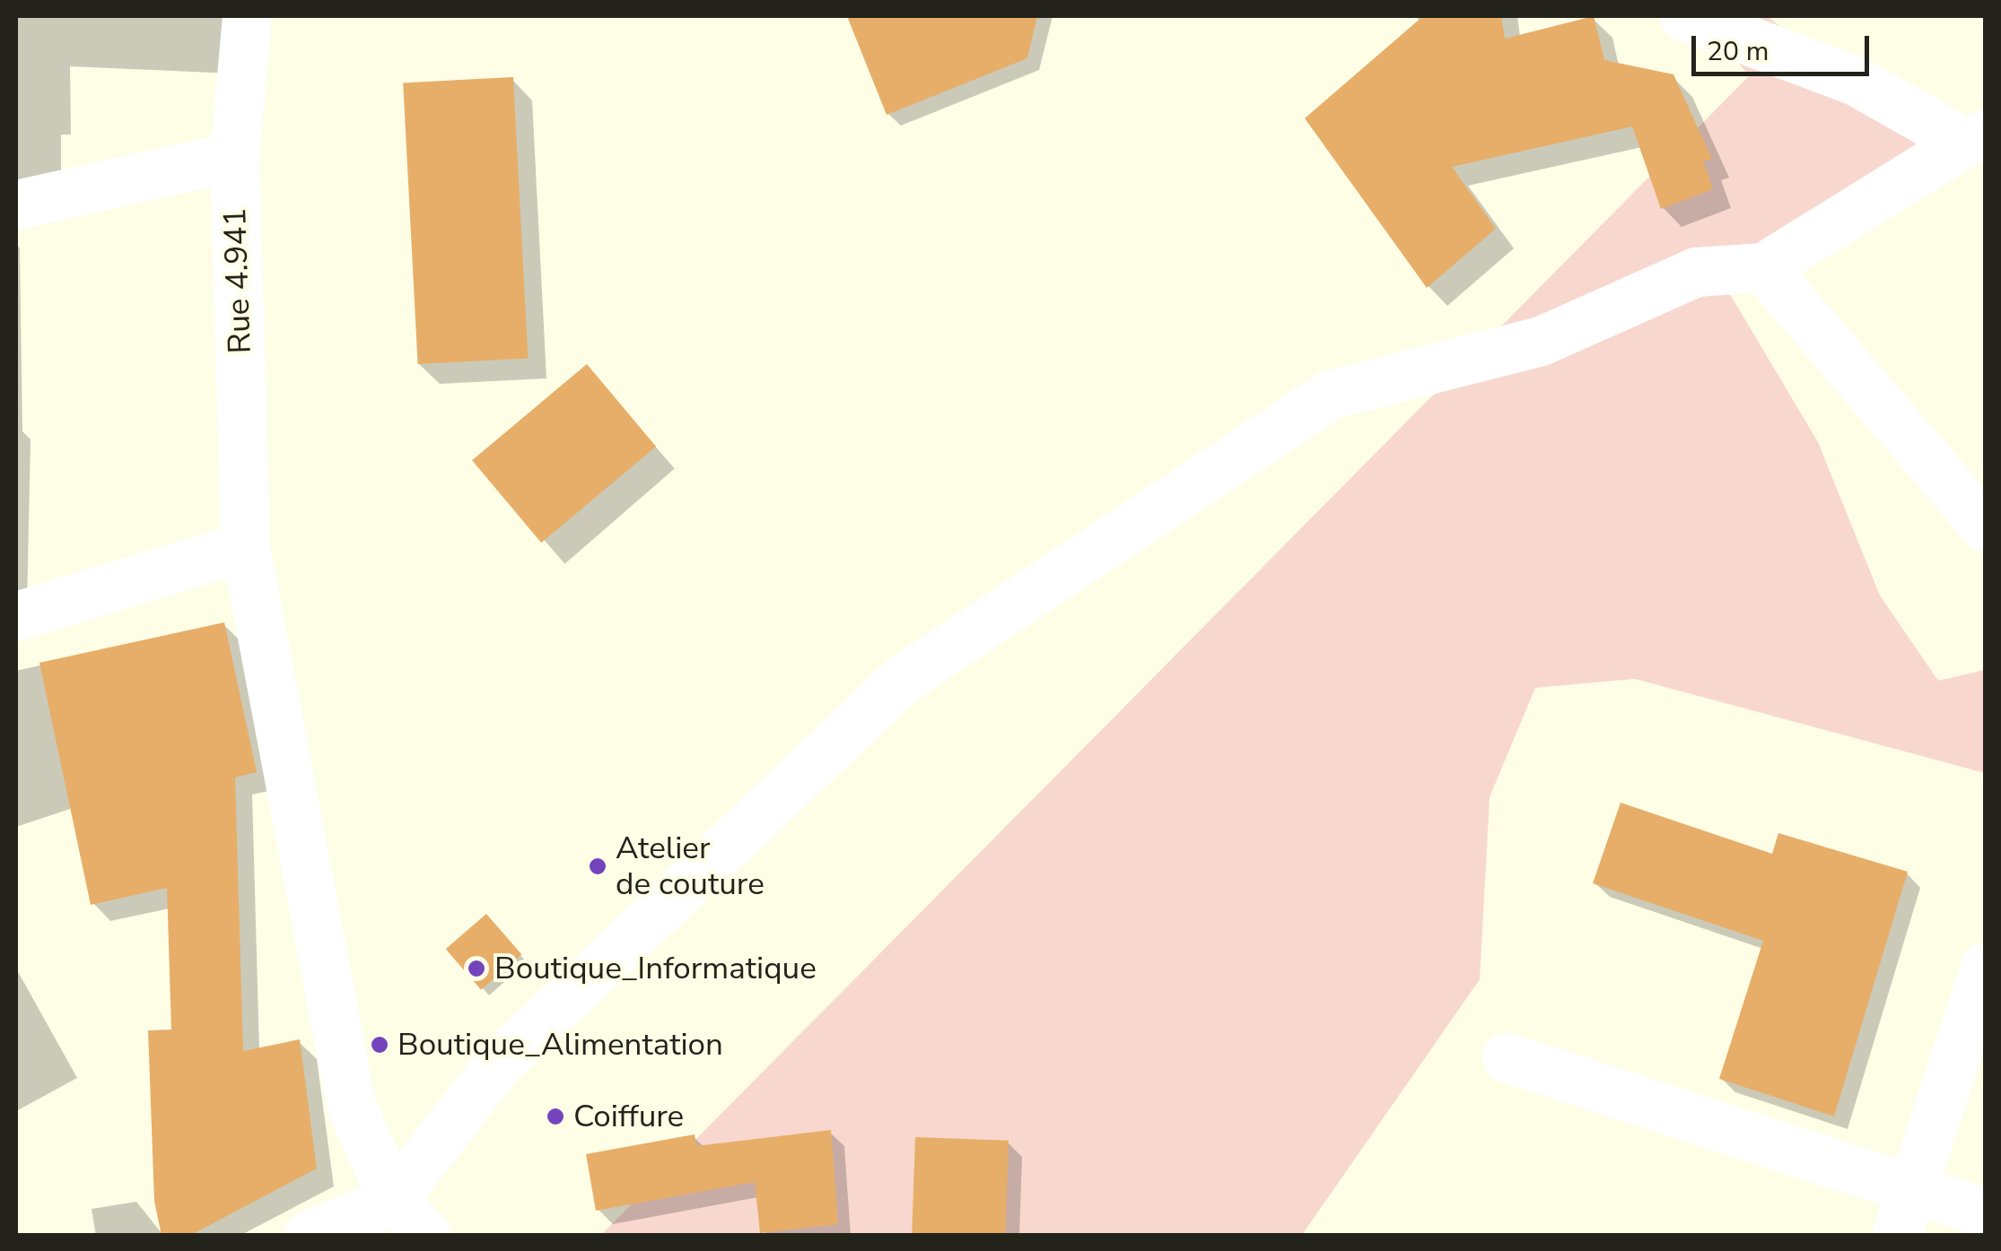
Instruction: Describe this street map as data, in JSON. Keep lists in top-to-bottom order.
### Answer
{
  "streets": {
    "street": ["Rue 4.941"]
  },
  "places": [
    "Atelier de couture",
    "Boutique_Informatique",
    "Boutique_Alimentation",
    "Coiffure"
  ],
  "scale_bar": "20 m"
}
